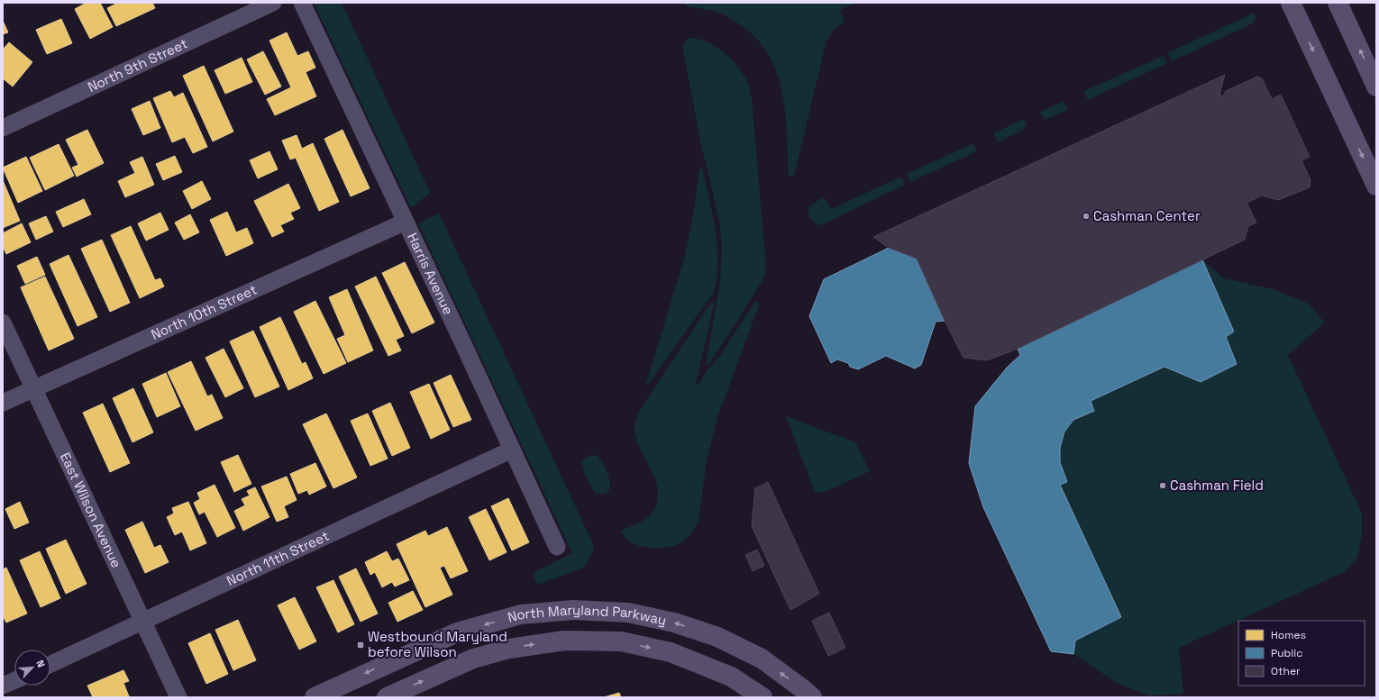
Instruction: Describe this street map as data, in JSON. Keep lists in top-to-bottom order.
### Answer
{
  "streets": {
    "main road": ["North Maryland Parkway"],
    "street": [
      "North 9th Street",
      "Harris Avenue",
      "North 10th Street",
      "East Wilson Avenue",
      "North 11th Street"
    ]
  },
  "crossings": [
    ["Harris Avenue", "North 10th Street"],
    ["Harris Avenue", "North 11th Street"],
    ["North 10th Street", "East Wilson Avenue"],
    ["East Wilson Avenue", "North 11th Street"]
  ],
  "places": {
    "other": ["Cashman Center", "Cashman Field"],
    "transit": ["Westbound Maryland before Wilson"]
  },
  "legend": ["Homes", "Public", "Other"],
  "north": "top right"
}
